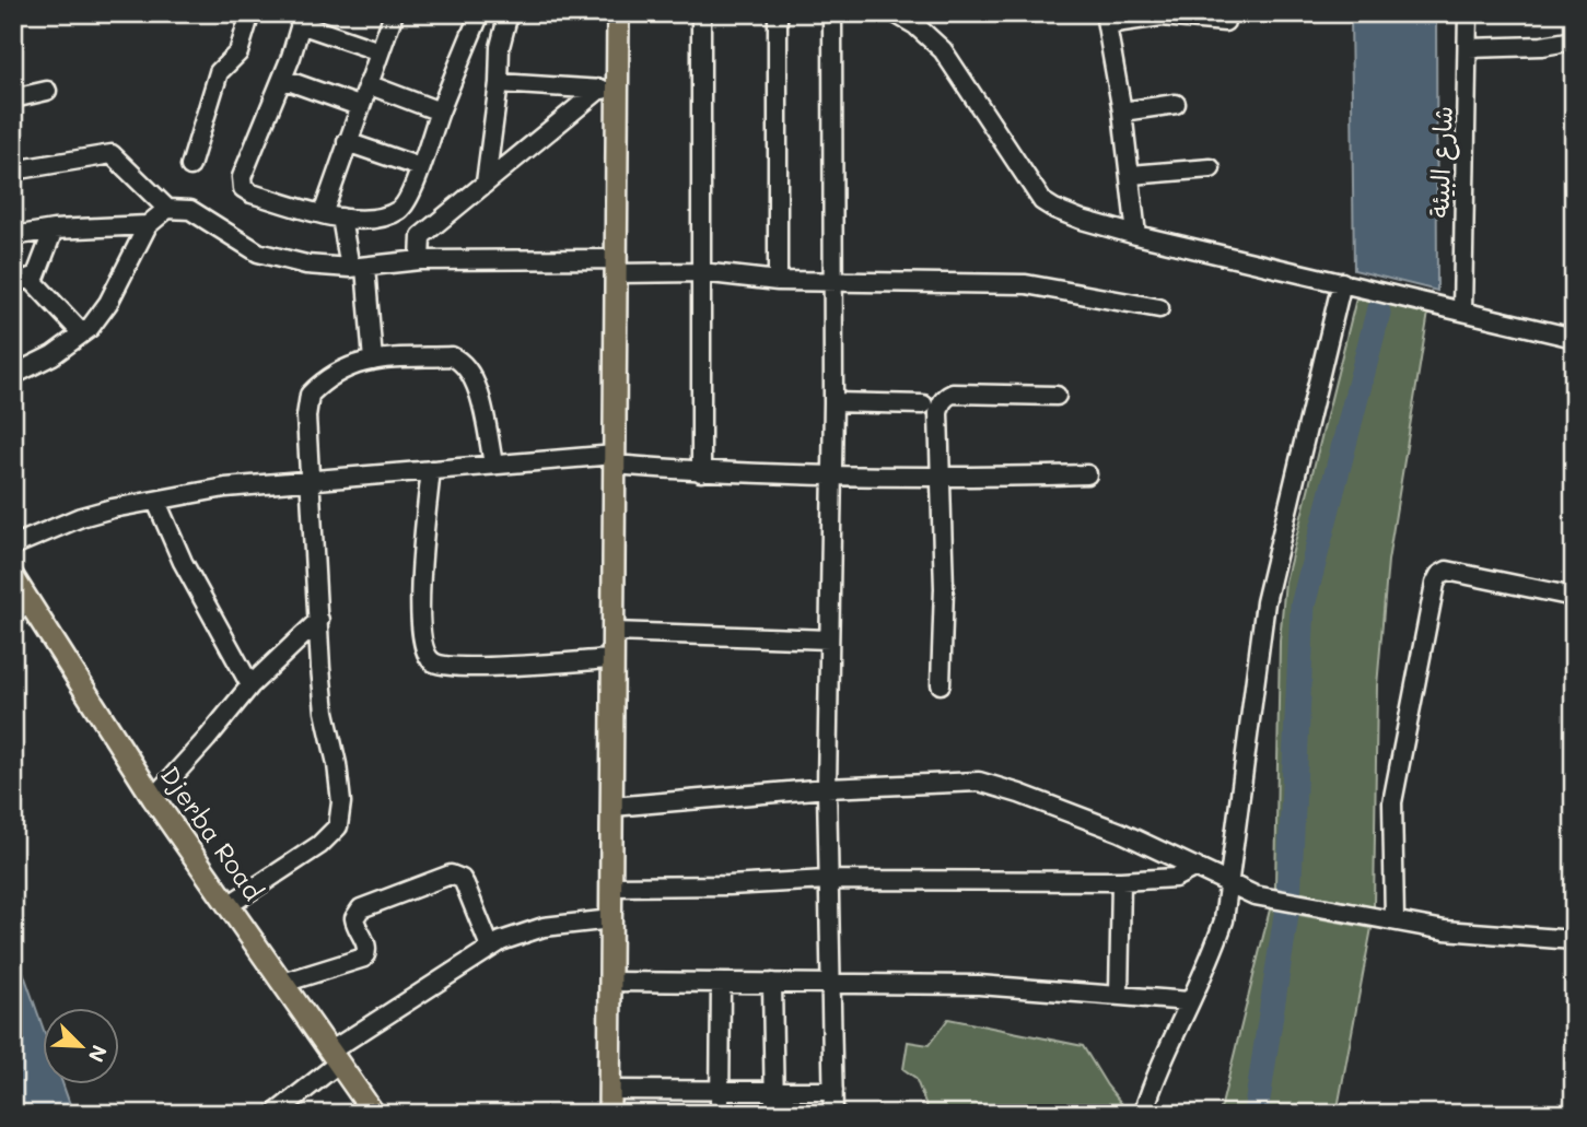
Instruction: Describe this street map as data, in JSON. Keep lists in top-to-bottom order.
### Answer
{
  "streets": {
    "main road": ["Djerba Road"],
    "street": ["شارع البيئة"]
  },
  "north": "bottom right"
}
